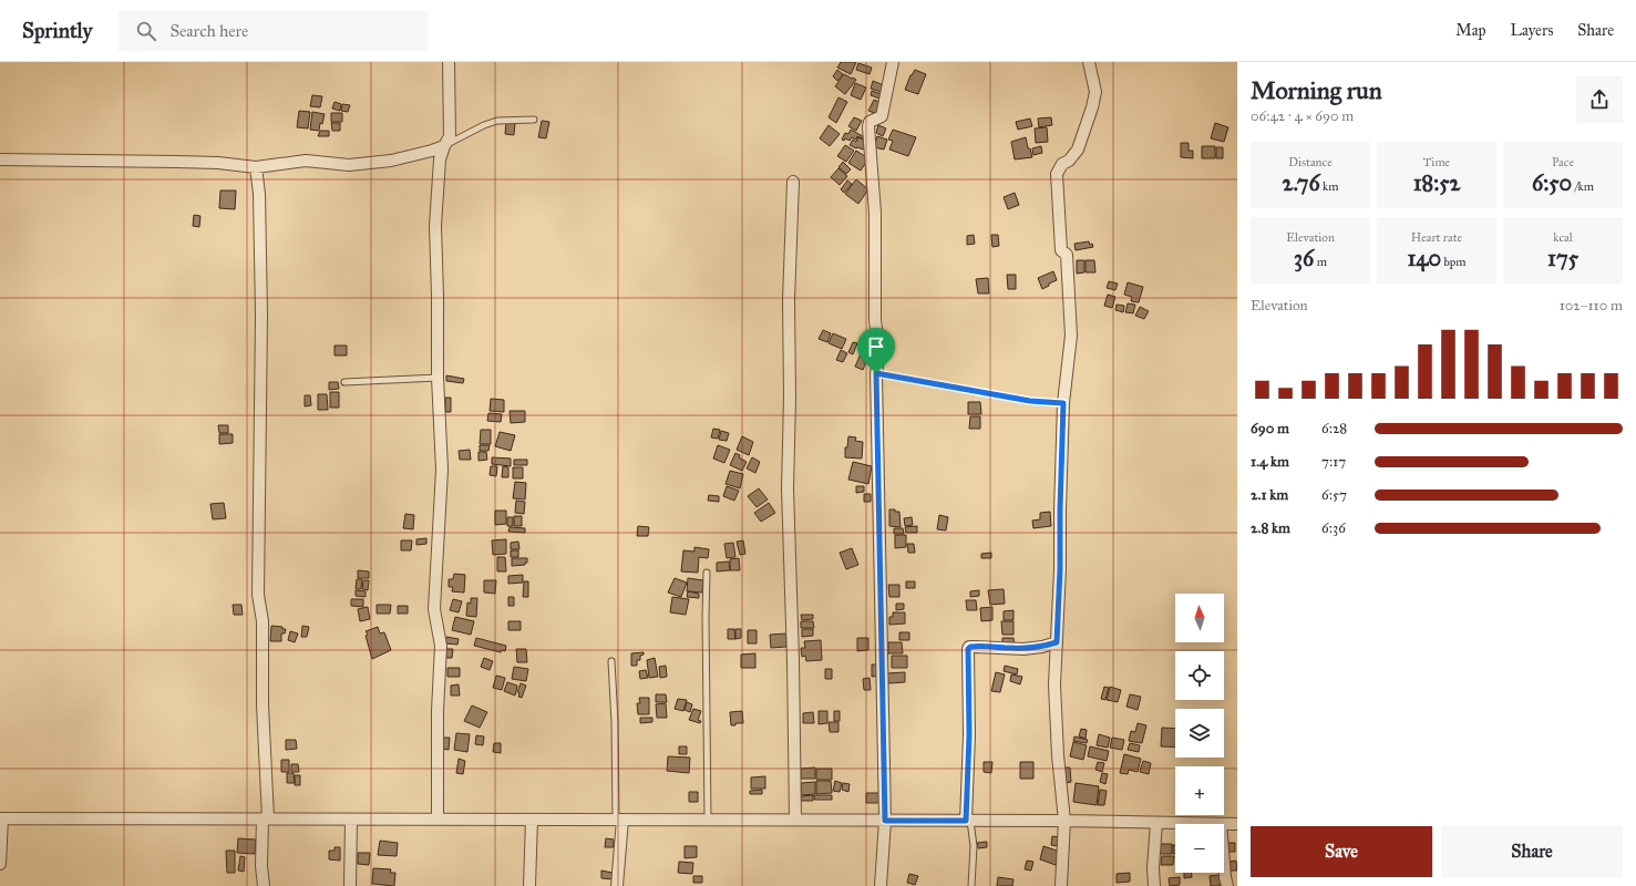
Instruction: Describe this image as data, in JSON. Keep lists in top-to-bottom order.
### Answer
{
  "north": "top",
  "page": {
    "header": "Sprintly",
    "search": "Search here",
    "nav": ["Map", "Layers", "Share"],
    "heading": ["Morning run", "06:42 · 4 × 690 m"],
    "stats": [
      ["Distance", "2.76 km"],
      ["Time", "18:52"],
      ["Pace", "6:50 /km"],
      ["Elevation", "36 m"],
      ["Heart rate", "140 bpm"],
      ["kcal", "175"]
    ],
    "chart": ["Elevation", "102–110 m"],
    "list": [
      {
        "name": "690 m",
        "note": "6:28"
      },
      {
        "name": "1.4 km",
        "note": "7:17"
      },
      {
        "name": "2.1 km",
        "note": "6:57"
      },
      {
        "name": "2.8 km",
        "note": "6:36"
      }
    ],
    "map_buttons": ["+", "−"],
    "buttons": ["Save", "Share"]
  }
}
